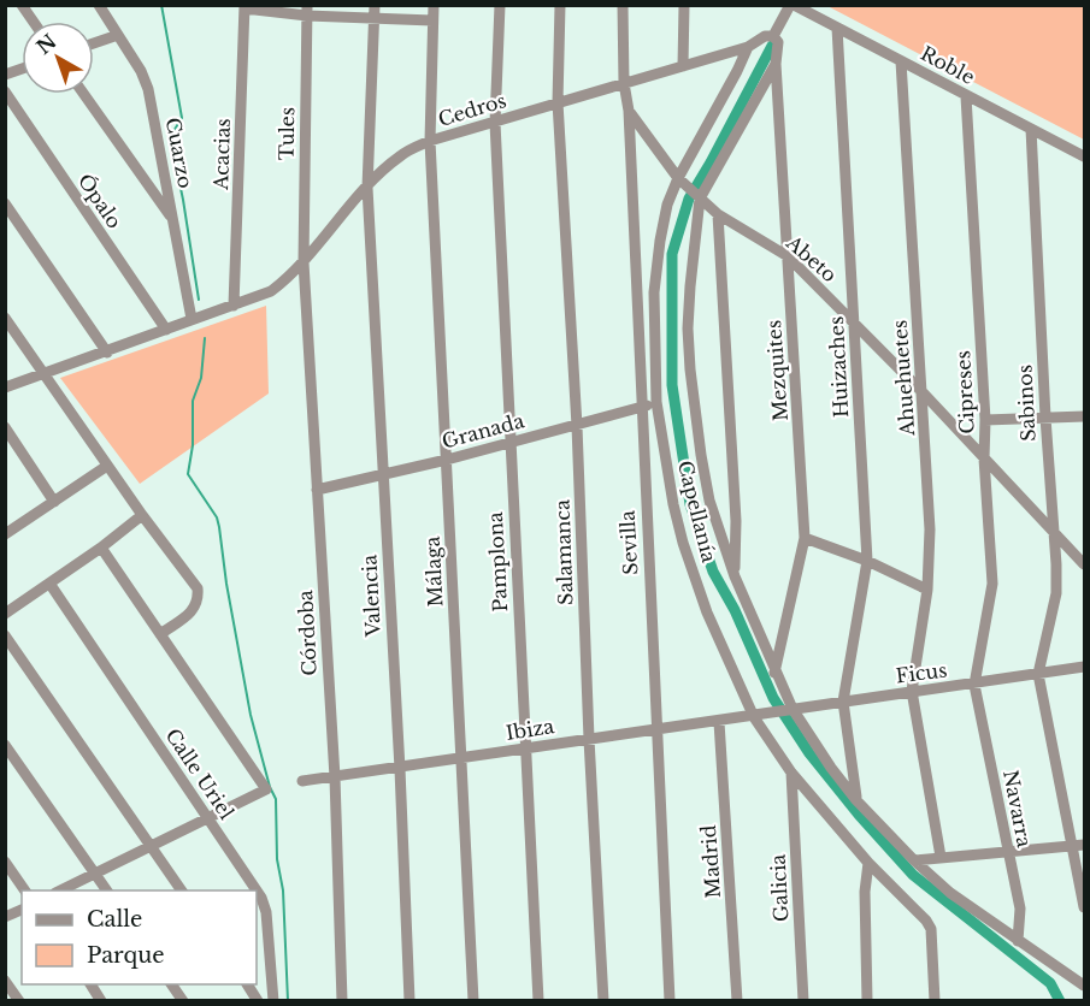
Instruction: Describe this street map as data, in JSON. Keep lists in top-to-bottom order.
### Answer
{
  "streets": {
    "street": [
      "Roble",
      "Cedros",
      "Tules",
      "Cuarzo",
      "Acacias",
      "Ópalo",
      "Abeto",
      "Huizaches",
      "Mezquites",
      "Ahuehuetes",
      "Cipreses",
      "Sabinos",
      "Granada",
      "Capellanía",
      "Sevilla",
      "Salamanca",
      "Pamplona",
      "Málaga",
      "Valencia",
      "Córdoba",
      "Ficus",
      "Ibiza",
      "Calle Uriel",
      "Navarra",
      "Madrid",
      "Galicia"
    ]
  },
  "crossings": [
    ["Roble", "Huizaches"],
    ["Roble", "Ahuehuetes"],
    ["Roble", "Cipreses"],
    ["Roble", "Sabinos"],
    ["Cedros", "Tules"],
    ["Cedros", "Cuarzo"],
    ["Cedros", "Acacias"],
    ["Cedros", "Ópalo"],
    ["Cedros", "Mezquites"],
    ["Cedros", "Capellanía"],
    ["Cedros", "Sevilla"],
    ["Cedros", "Salamanca"],
    ["Cedros", "Pamplona"],
    ["Cedros", "Málaga"],
    ["Cedros", "Valencia"],
    ["Cedros", "Córdoba"],
    ["Tules", "Córdoba"],
    ["Abeto", "Huizaches"],
    ["Abeto", "Mezquites"],
    ["Abeto", "Ahuehuetes"],
    ["Abeto", "Cipreses"],
    ["Abeto", "Sabinos"],
    ["Abeto", "Capellanía"],
    ["Abeto", "Sevilla"],
    ["Huizaches", "Capellanía"],
    ["Huizaches", "Ficus"],
    ["Mezquites", "Capellanía"],
    ["Ahuehuetes", "Ficus"],
    ["Cipreses", "Ficus"],
    ["Cipreses", "Navarra"],
    ["Sabinos", "Ficus"],
    ["Granada", "Capellanía"],
    ["Granada", "Sevilla"],
    ["Granada", "Salamanca"],
    ["Granada", "Pamplona"],
    ["Granada", "Málaga"],
    ["Granada", "Valencia"],
    ["Granada", "Córdoba"],
    ["Capellanía", "Ficus"],
    ["Capellanía", "Ibiza"],
    ["Capellanía", "Galicia"],
    ["Sevilla", "Ibiza"],
    ["Salamanca", "Ibiza"],
    ["Pamplona", "Ibiza"],
    ["Málaga", "Ibiza"],
    ["Valencia", "Ibiza"],
    ["Córdoba", "Ibiza"],
    ["Ficus", "Ibiza"],
    ["Ficus", "Navarra"],
    ["Ibiza", "Madrid"]
  ],
  "legend": ["Calle", "Parque"],
  "north": "top left"
}
